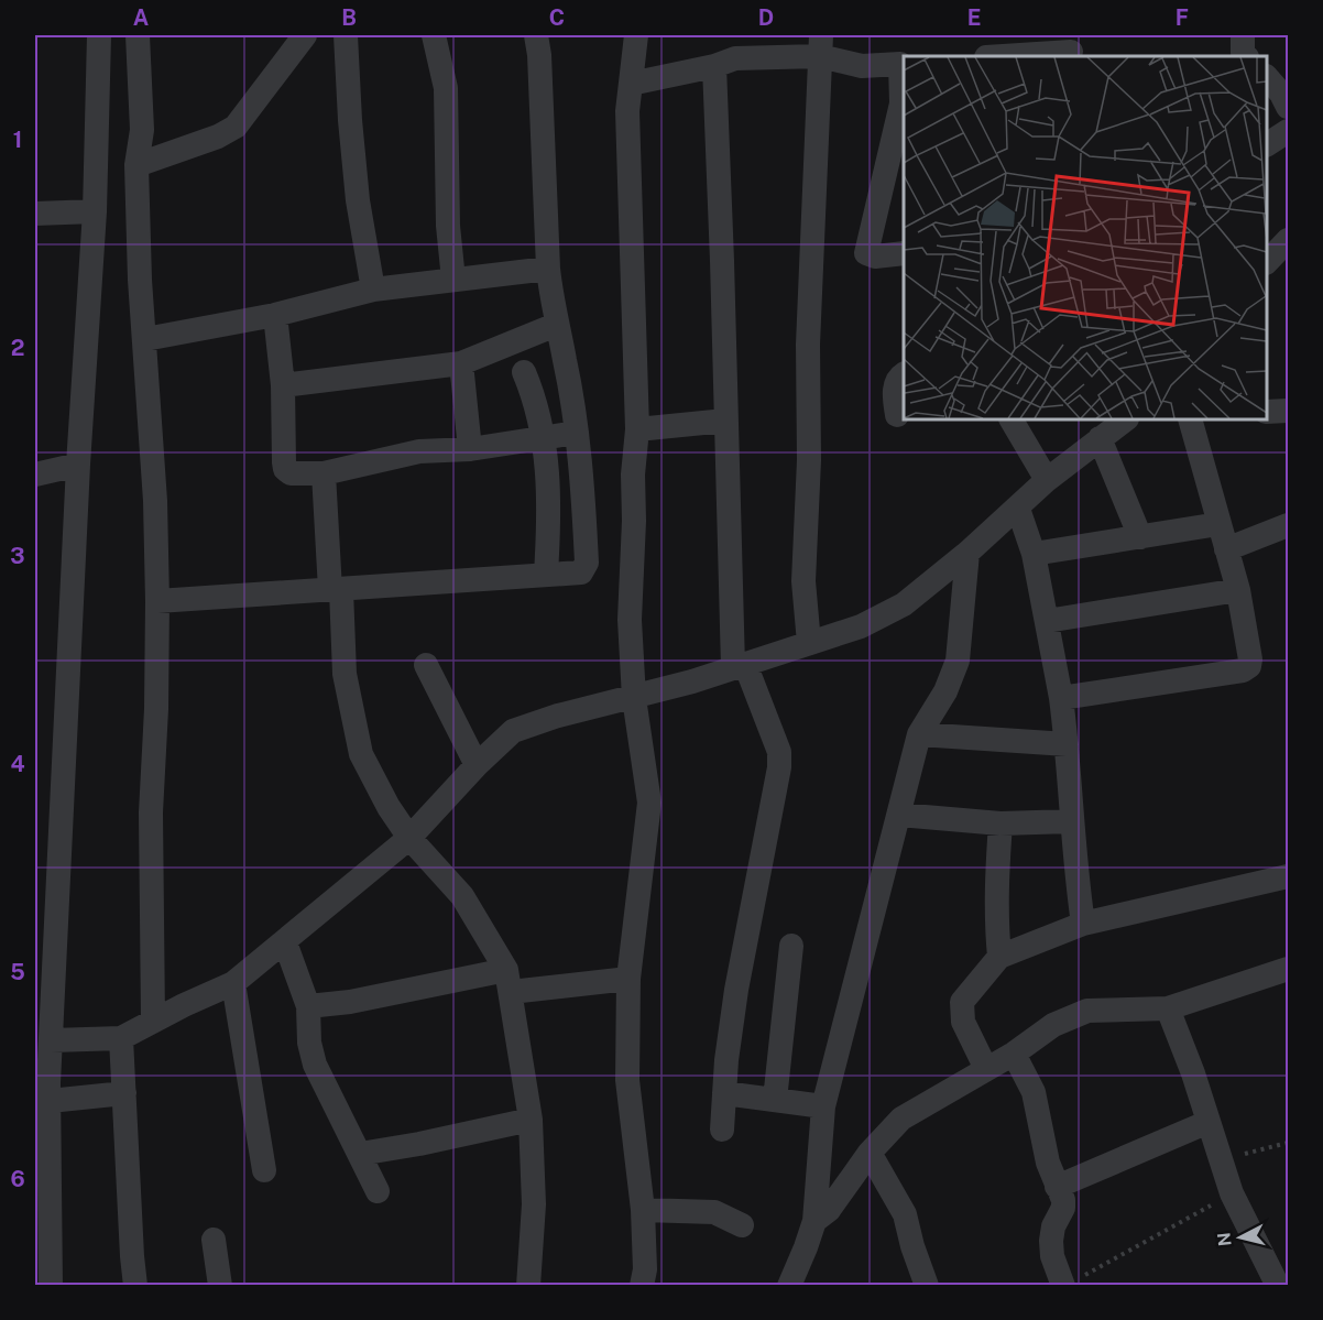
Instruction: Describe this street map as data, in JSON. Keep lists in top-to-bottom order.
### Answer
{
  "north": "left",
  "grid": {
    "columns": [
      "A",
      "B",
      "C",
      "D",
      "E",
      "F"
    ],
    "rows": [
      "1",
      "2",
      "3",
      "4",
      "5",
      "6"
    ]
  }
}
